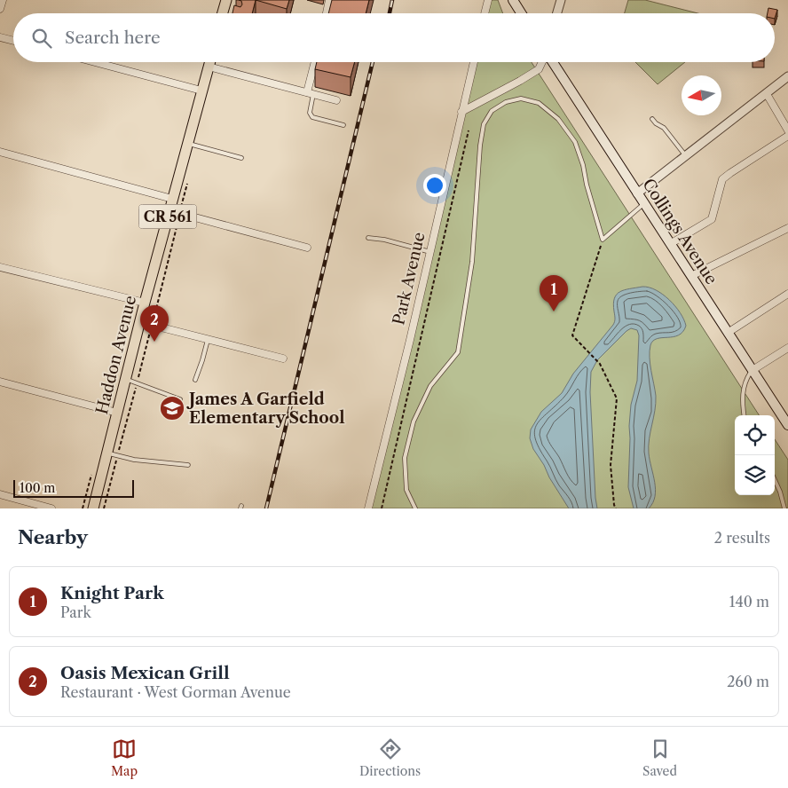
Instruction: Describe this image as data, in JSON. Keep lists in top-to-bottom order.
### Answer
{
  "streets": {
    "main road": ["CR 561", "Collings Avenue", "Haddon Avenue"],
    "street": ["Park Avenue"]
  },
  "places": {
    "school or university": ["James A Garfield Elementary School"]
  },
  "scale_bar": "100 m",
  "north": "left",
  "page": {
    "search": "Search here",
    "pins": ["1", "2"],
    "scale": "100 m",
    "heading": ["Nearby", "2 results"],
    "list": [
      {
        "mark": "1",
        "name": "Knight Park",
        "note": "Park",
        "value": "140 m"
      },
      {
        "mark": "2",
        "name": "Oasis Mexican Grill",
        "note": "Restaurant · West Gorman Avenue",
        "value": "260 m"
      }
    ],
    "nav": ["Map", "Directions", "Saved"]
  }
}
